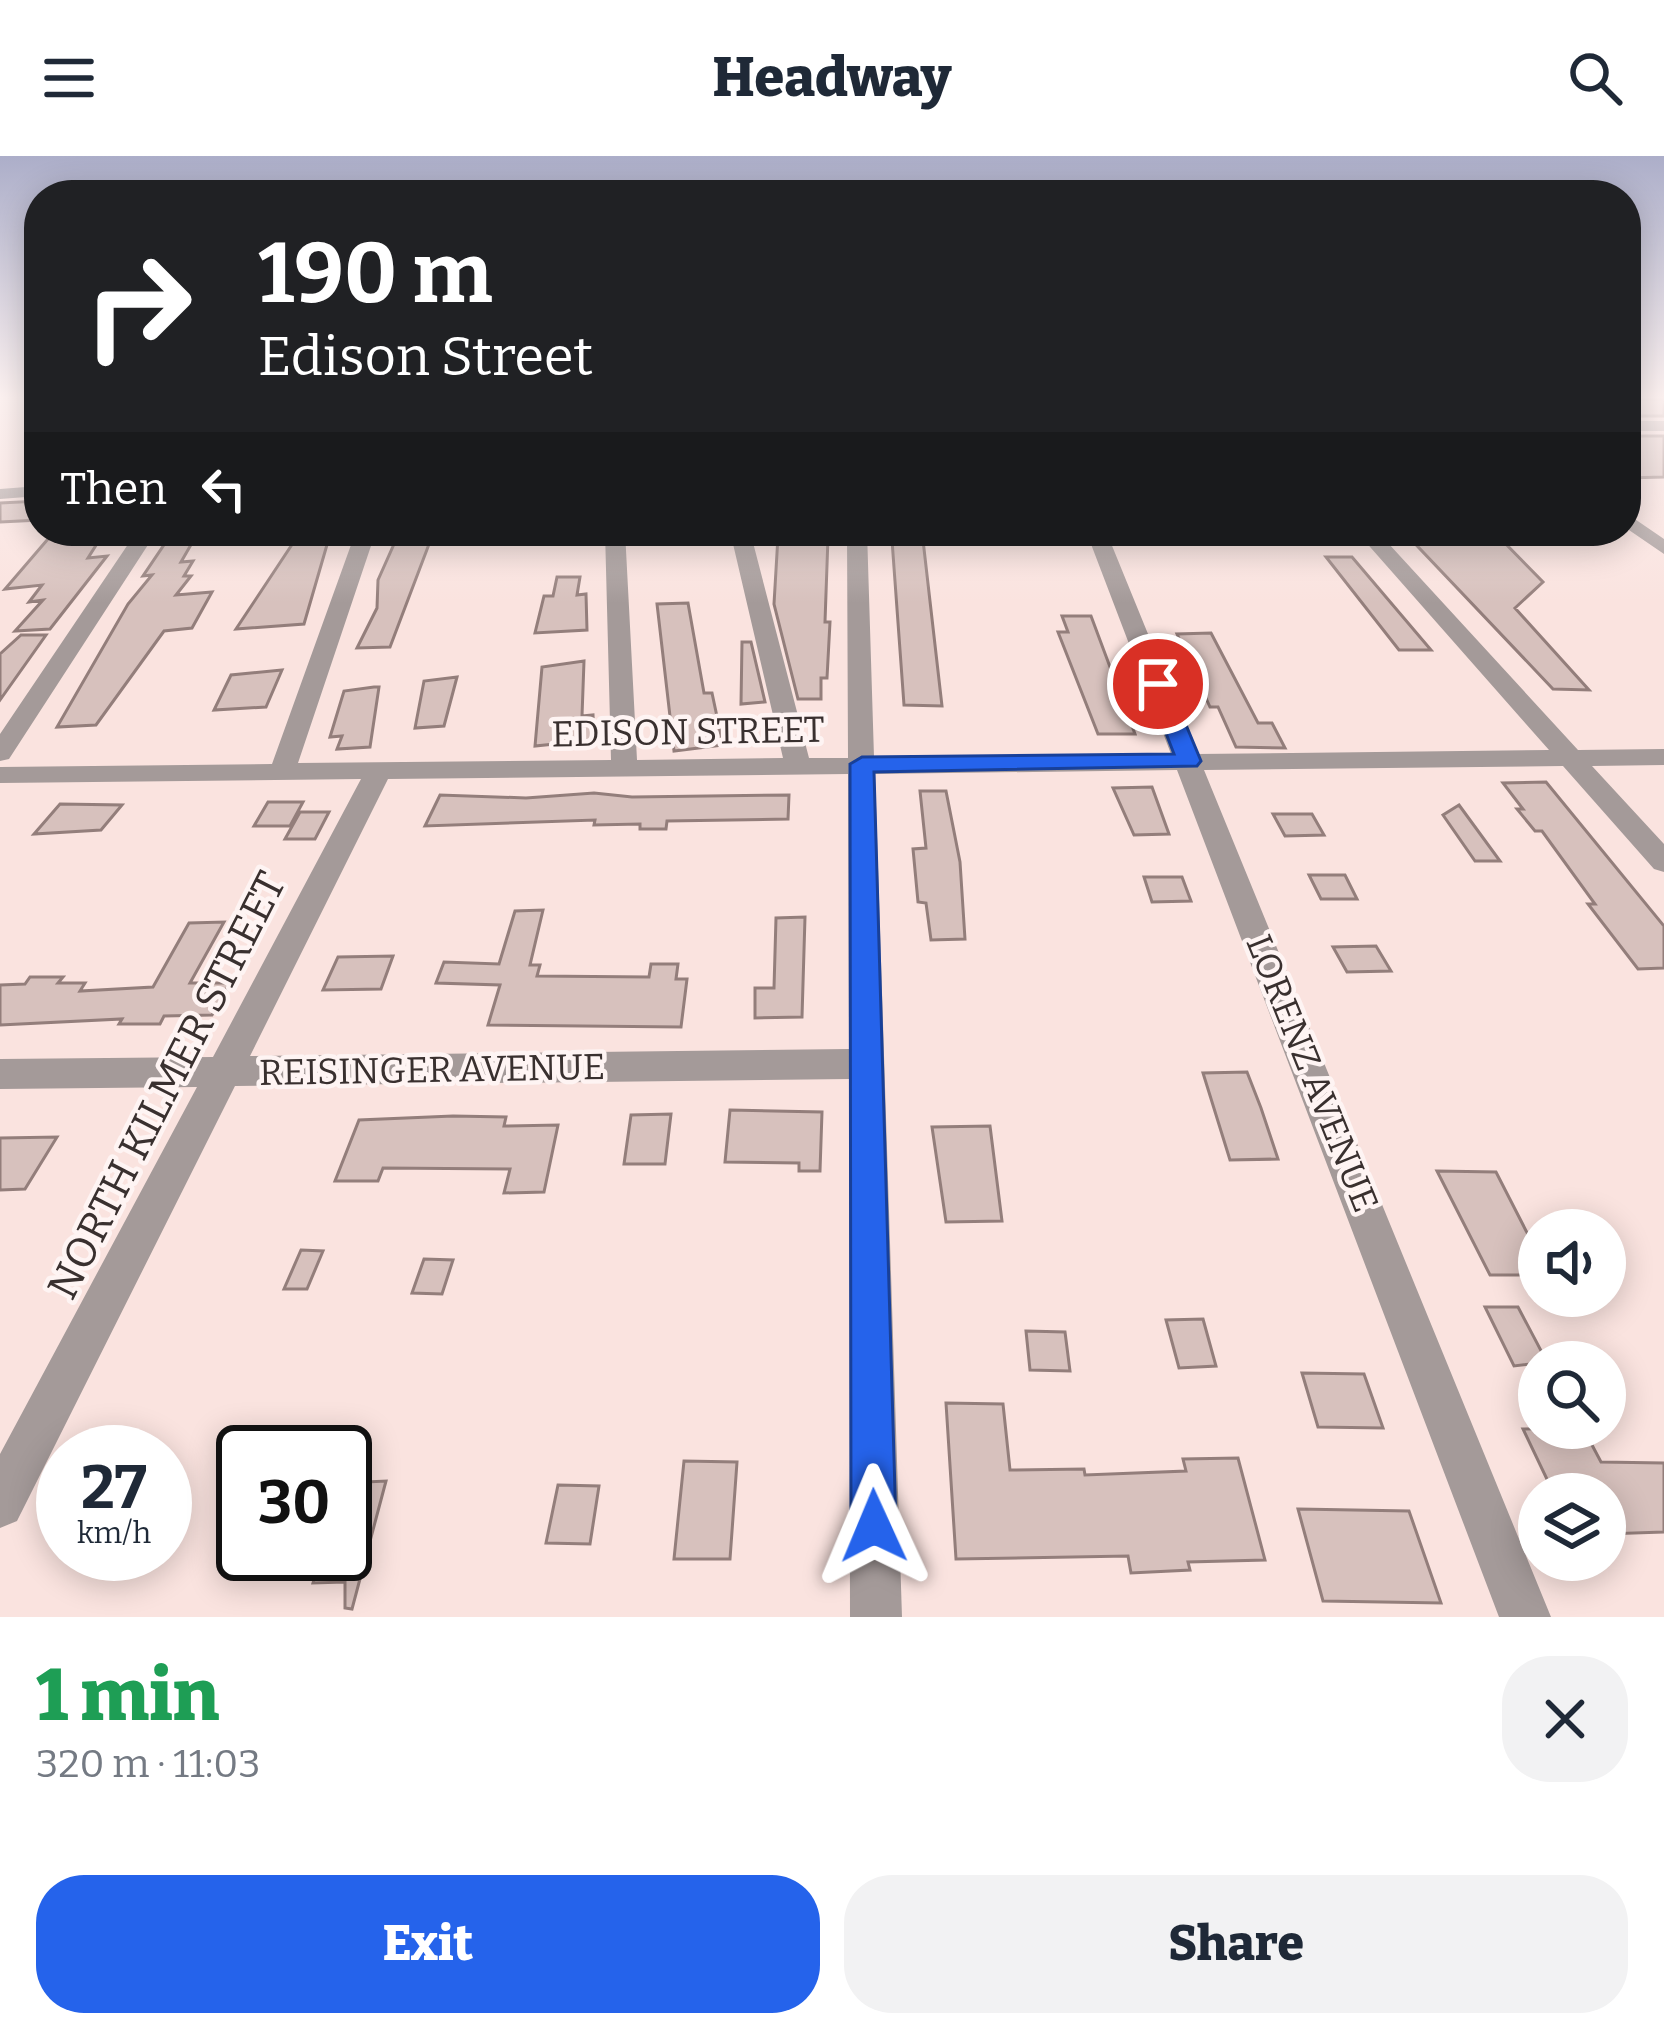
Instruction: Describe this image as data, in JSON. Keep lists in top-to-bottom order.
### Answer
{
  "streets": {
    "street": [
      "EDISON STREET",
      "REISINGER AVENUE",
      "LORENZ AVENUE",
      "NORTH KILMER STREET"
    ]
  },
  "crossings": [
    ["EDISON STREET", "LORENZ AVENUE"],
    ["EDISON STREET", "NORTH KILMER STREET"],
    ["REISINGER AVENUE", "NORTH KILMER STREET"]
  ],
  "page": {
    "header": "Headway",
    "turn": ["190 m", "Edison Street"],
    "then": "Then",
    "speed": "27 km/h",
    "limit": "30",
    "heading": ["1 min", "320 m · 11:03"],
    "buttons": ["Exit", "Share"]
  }
}
